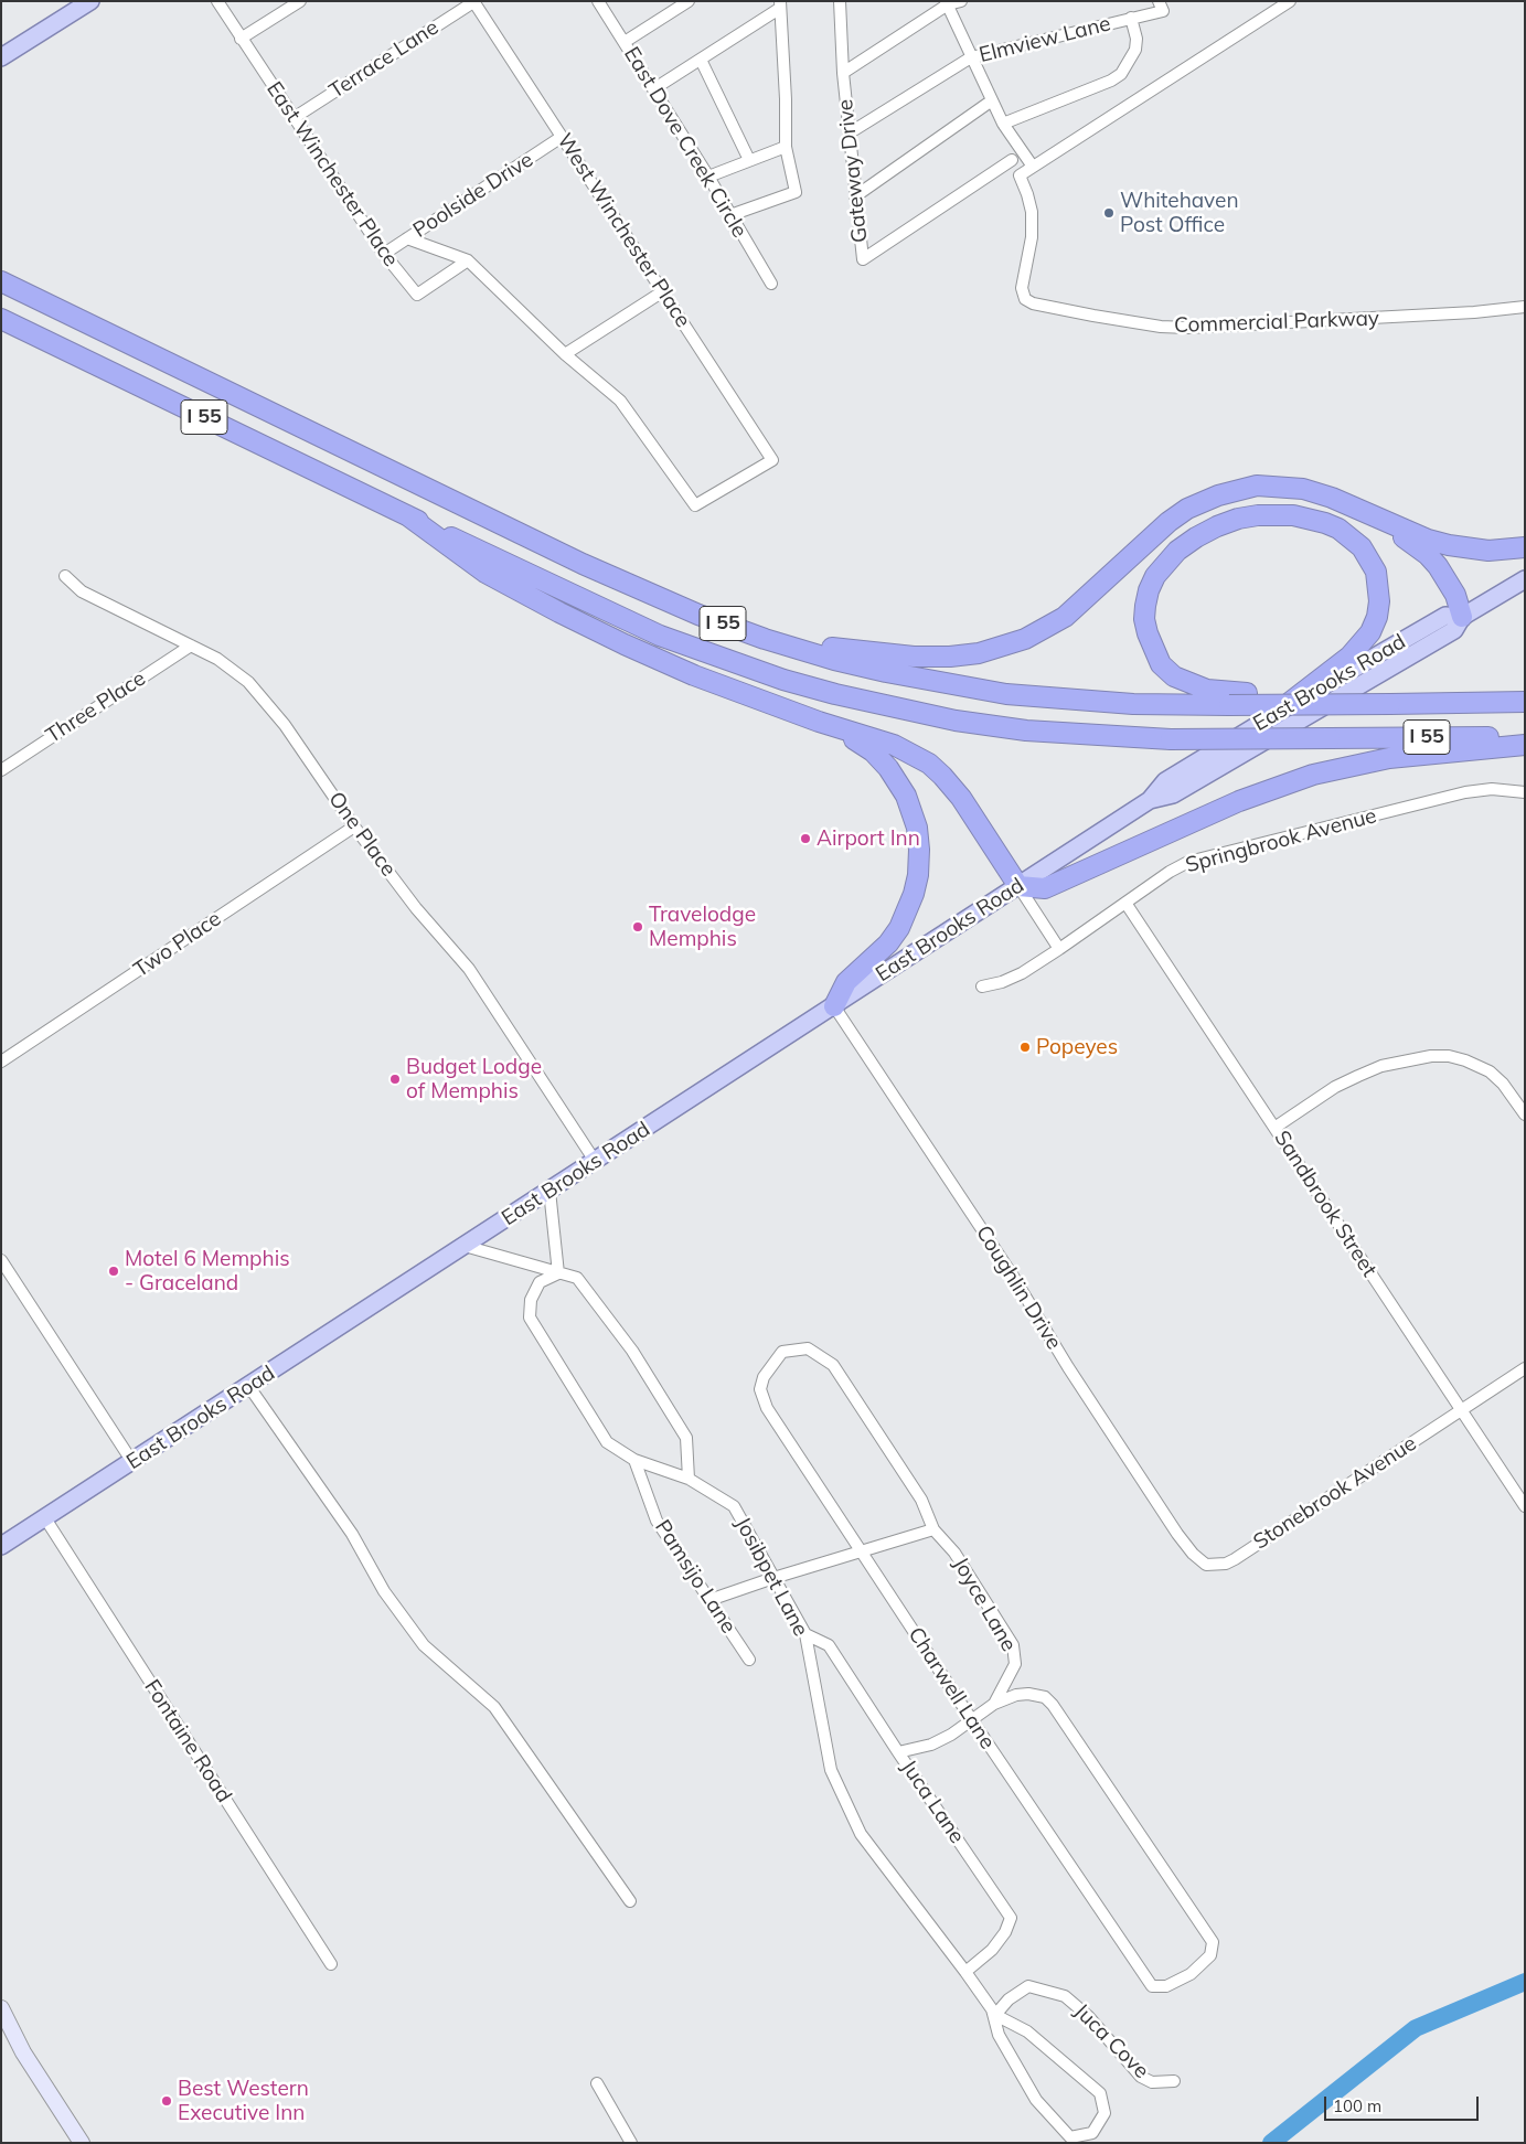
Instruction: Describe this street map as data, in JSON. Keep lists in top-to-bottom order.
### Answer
{
  "streets": {
    "highway": ["I 55"],
    "main road": ["East Brooks Road"],
    "street": [
      "Elmview Lane",
      "Terrace Lane",
      "East Dove Creek Circle",
      "Gateway Drive",
      "East Winchester Place",
      "Poolside Drive",
      "West Winchester Place",
      "Commercial Parkway",
      "Three Place",
      "One Place",
      "Springbrook Avenue",
      "Two Place",
      "Sandbrook Street",
      "Coughlin Drive",
      "Stonebrook Avenue",
      "Pamsijo Lane",
      "Josibpet Lane",
      "Joyce Lane",
      "Charwell Lane",
      "Fontaine Road",
      "Juca Lane",
      "Juca Cove"
    ]
  },
  "crossings": [
    ["Elmview Lane", "Gateway Drive"],
    ["Terrace Lane", "East Winchester Place"],
    ["Terrace Lane", "West Winchester Place"],
    ["East Winchester Place", "Poolside Drive"],
    ["East Winchester Place", "West Winchester Place"],
    ["Poolside Drive", "West Winchester Place"],
    ["East Brooks Road", "One Place"],
    ["East Brooks Road", "Coughlin Drive"],
    ["East Brooks Road", "Fontaine Road"],
    ["Three Place", "One Place"],
    ["One Place", "Two Place"],
    ["Springbrook Avenue", "Sandbrook Street"],
    ["Sandbrook Street", "Stonebrook Avenue"],
    ["Coughlin Drive", "Stonebrook Avenue"],
    ["Pamsijo Lane", "Josibpet Lane"],
    ["Josibpet Lane", "Juca Lane"],
    ["Josibpet Lane", "Juca Cove"],
    ["Joyce Lane", "Charwell Lane"]
  ],
  "places": [
    "Whitehaven Post Office",
    "Airport Inn",
    "Travelodge Memphis",
    "Popeyes",
    "Budget Lodge of Memphis",
    "Motel 6 Memphis - Graceland",
    "Best Western Executive Inn"
  ],
  "scale_bar": "100 m"
}
